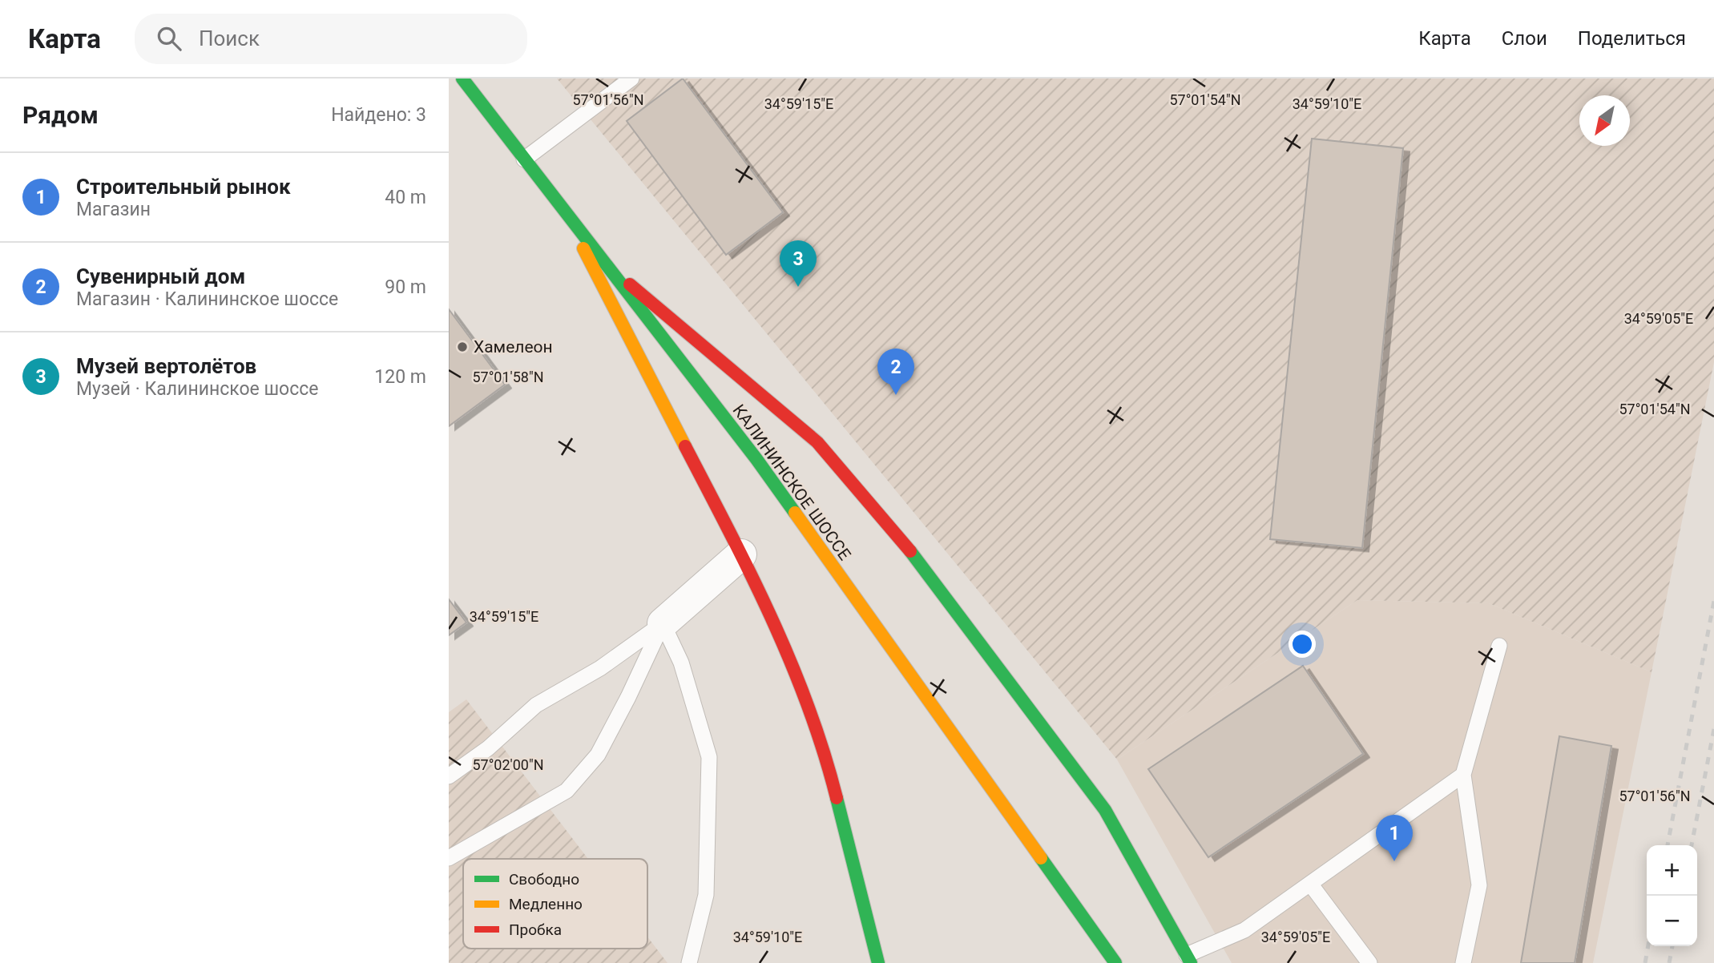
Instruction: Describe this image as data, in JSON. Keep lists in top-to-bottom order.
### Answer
{
  "streets": {
    "street": ["КАЛИНИНСКОЕ ШОССЕ"]
  },
  "places": ["Хамелеон"],
  "legend": ["Свободно", "Медленно", "Пробка"],
  "north": "bottom left",
  "page": {
    "header": "Карта",
    "search": "Поиск",
    "nav": ["Карта", "Слои", "Поделиться"],
    "heading": ["Рядом", "Найдено: 3"],
    "list": [
      {
        "mark": "1",
        "name": "Строительный рынок",
        "note": "Магазин",
        "value": "40 m"
      },
      {
        "mark": "2",
        "name": "Сувенирный дом",
        "note": "Магазин · Калининское шоссе",
        "value": "90 m"
      },
      {
        "mark": "3",
        "name": "Музей вертолётов",
        "note": "Музей · Калининское шоссе",
        "value": "120 m"
      }
    ],
    "pins": ["3", "2", "1"],
    "map_buttons": ["+", "−"]
  },
  "coordinates": [
    "57°01'56\"N",
    "57°01'54\"N",
    "34°59'15\"E",
    "34°59'10\"E",
    "34°59'05\"E",
    "57°01'58\"N",
    "57°02'00\"N"
  ]
}
